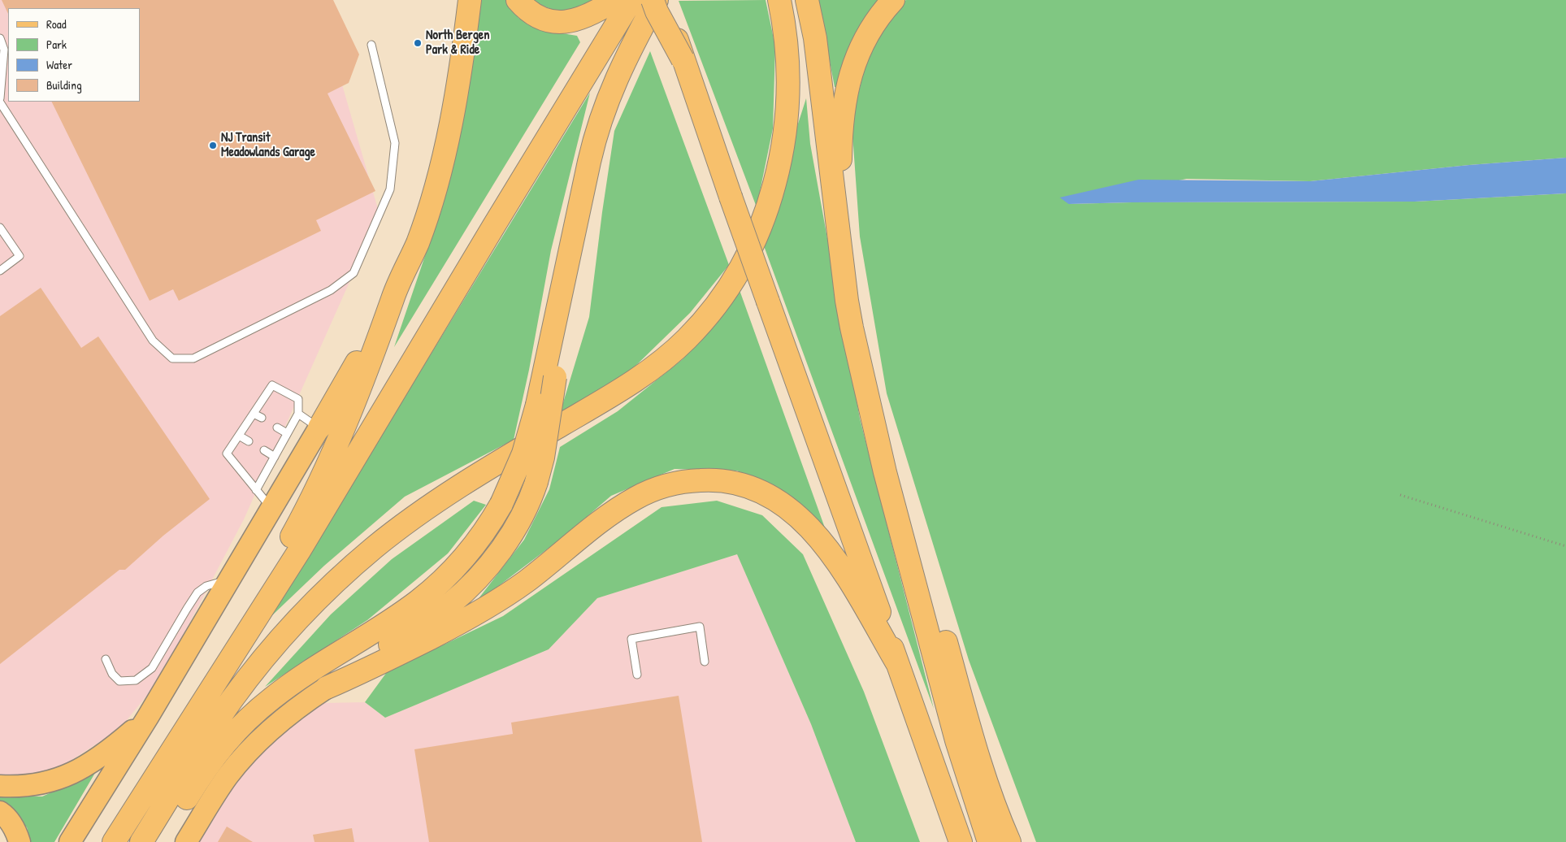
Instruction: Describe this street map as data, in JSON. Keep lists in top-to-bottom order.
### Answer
{
  "places": ["North Bergen Park & Ride", "NJ Transit Meadowlands Garage"],
  "legend": [
    "Road",
    "Park",
    "Water",
    "Building"
  ]
}
